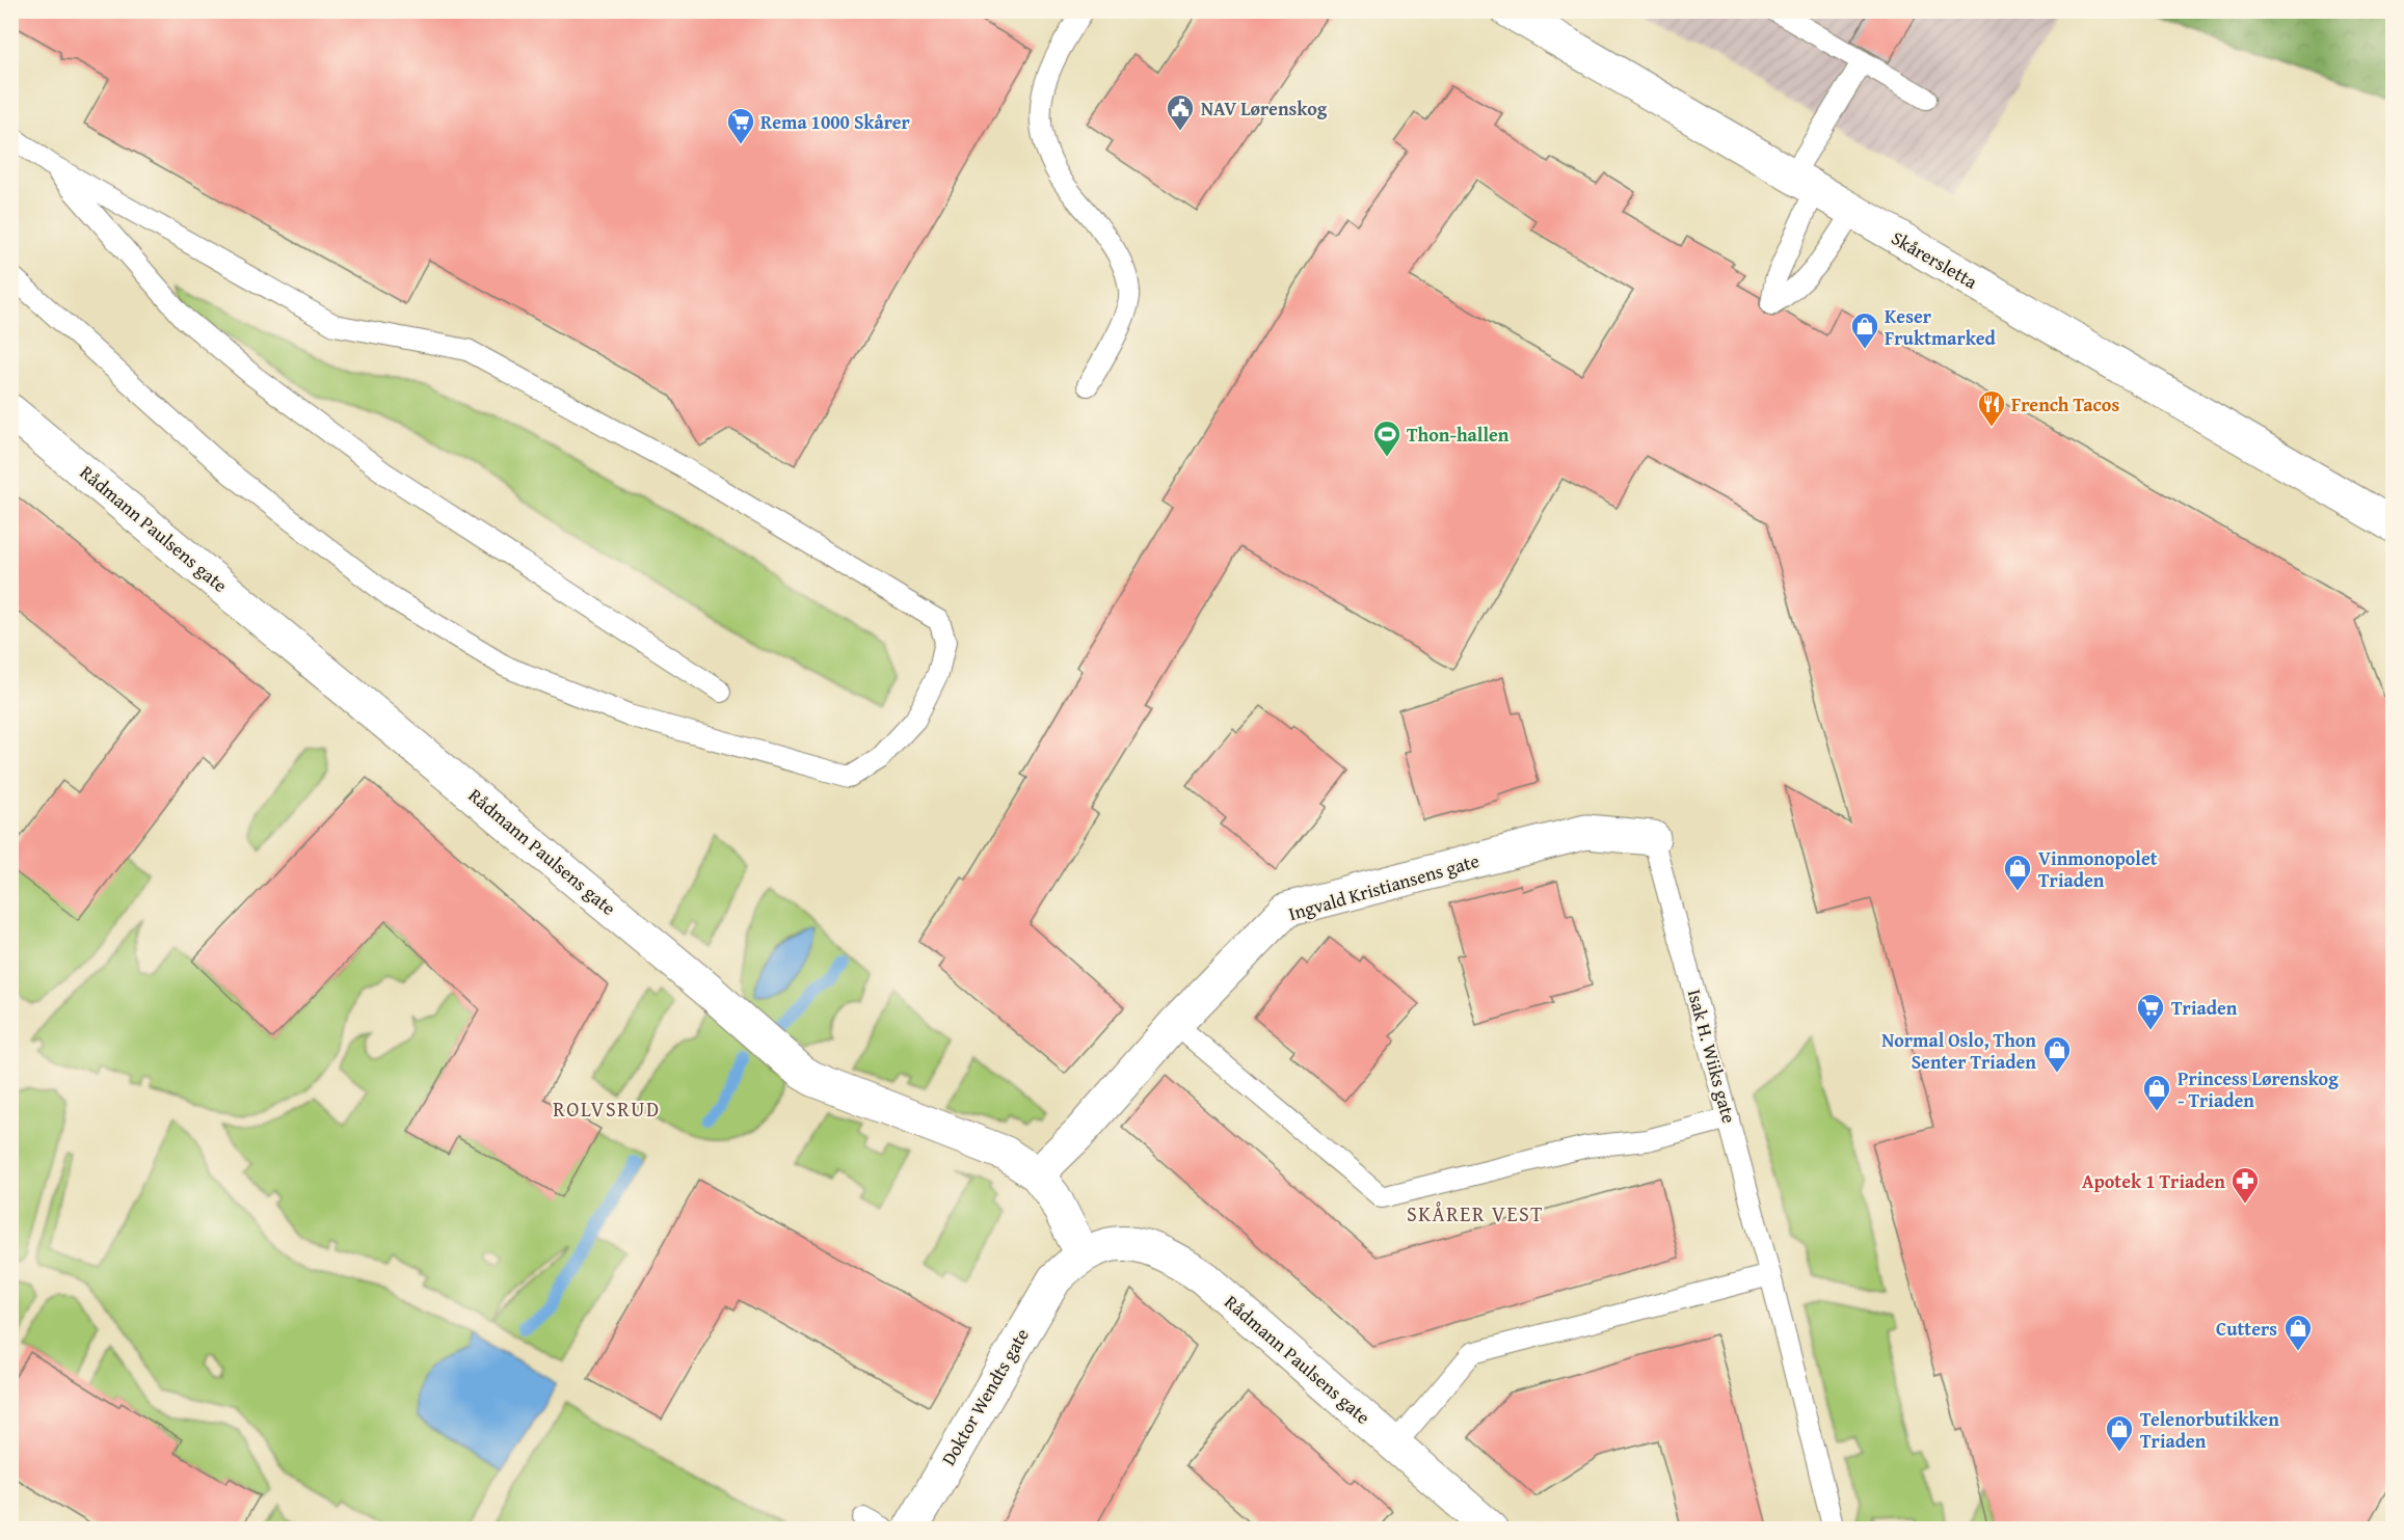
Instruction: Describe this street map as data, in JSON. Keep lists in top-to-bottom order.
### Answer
{
  "streets": {
    "street": [
      "Skårersletta",
      "Rådmann Paulsens gate",
      "Ingvald Kristiansens gate",
      "Doktor Wendts gate"
    ],
    "lane": ["Isak H. Wiiks gate"]
  },
  "crossings": [
    ["Rådmann Paulsens gate", "Ingvald Kristiansens gate"],
    ["Rådmann Paulsens gate", "Doktor Wendts gate"],
    ["Ingvald Kristiansens gate", "Isak H. Wiiks gate"]
  ],
  "districts": ["ROLVSRUD", "SKÅRER VEST"],
  "places": {
    "public building": ["NAV Lørenskog"],
    "supermarket": ["Rema 1000 Skårer", "Triaden"],
    "shop": [
      "Keser Fruktmarked",
      "Vinmonopolet Triaden",
      "Normal Oslo, Thon Senter Triaden",
      "Princess Lørenskog - Triaden",
      "Cutters",
      "Telenorbutikken Triaden"
    ],
    "restaurant": ["French Tacos"],
    "sports": ["Thon-hallen"],
    "pharmacy": ["Apotek 1 Triaden"]
  }
}
